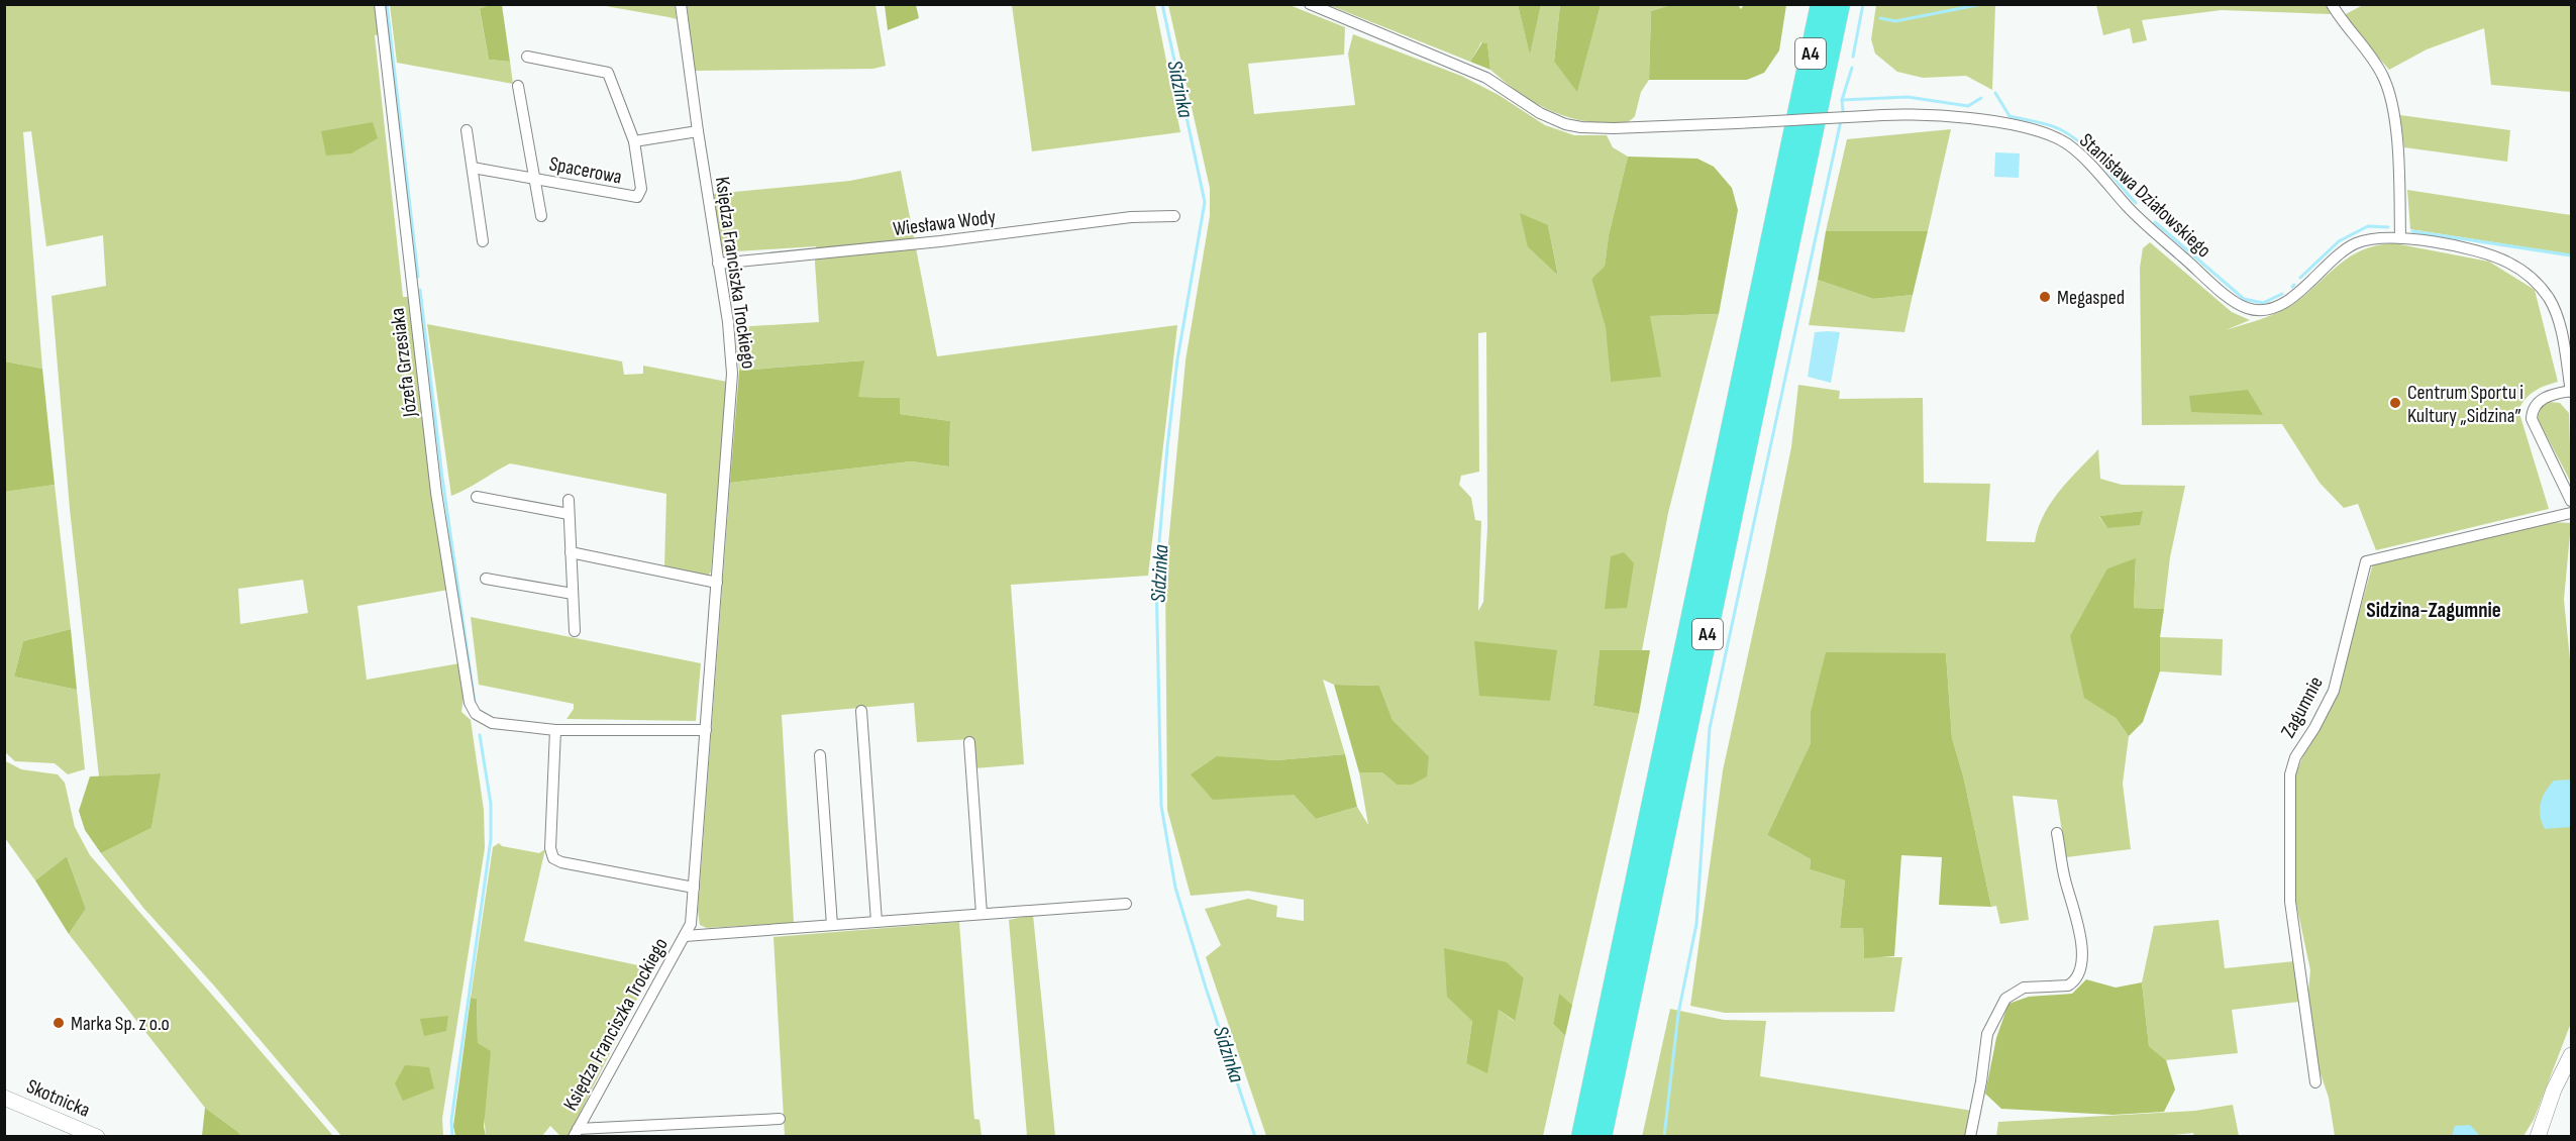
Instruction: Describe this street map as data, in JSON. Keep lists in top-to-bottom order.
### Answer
{
  "streets": {
    "highway": ["A4"],
    "main road": ["Skotnicka"],
    "street": [
      "Spacerowa",
      "Stanisława Działowskiego",
      "Wiesława Wody",
      "Księdza Franciszka Trockiego",
      "Józefa Grzesiaka",
      "Zagumnie"
    ]
  },
  "crossings": [
    ["Spacerowa", "Księdza Franciszka Trockiego"],
    ["Wiesława Wody", "Księdza Franciszka Trockiego"]
  ],
  "districts": ["Sidzina-Zagumnie"],
  "water": ["Sidzinka"],
  "places": ["Megasped", "Centrum Sportu i Kultury „Sidzina”", "Marka Sp. z o.o"]
}
